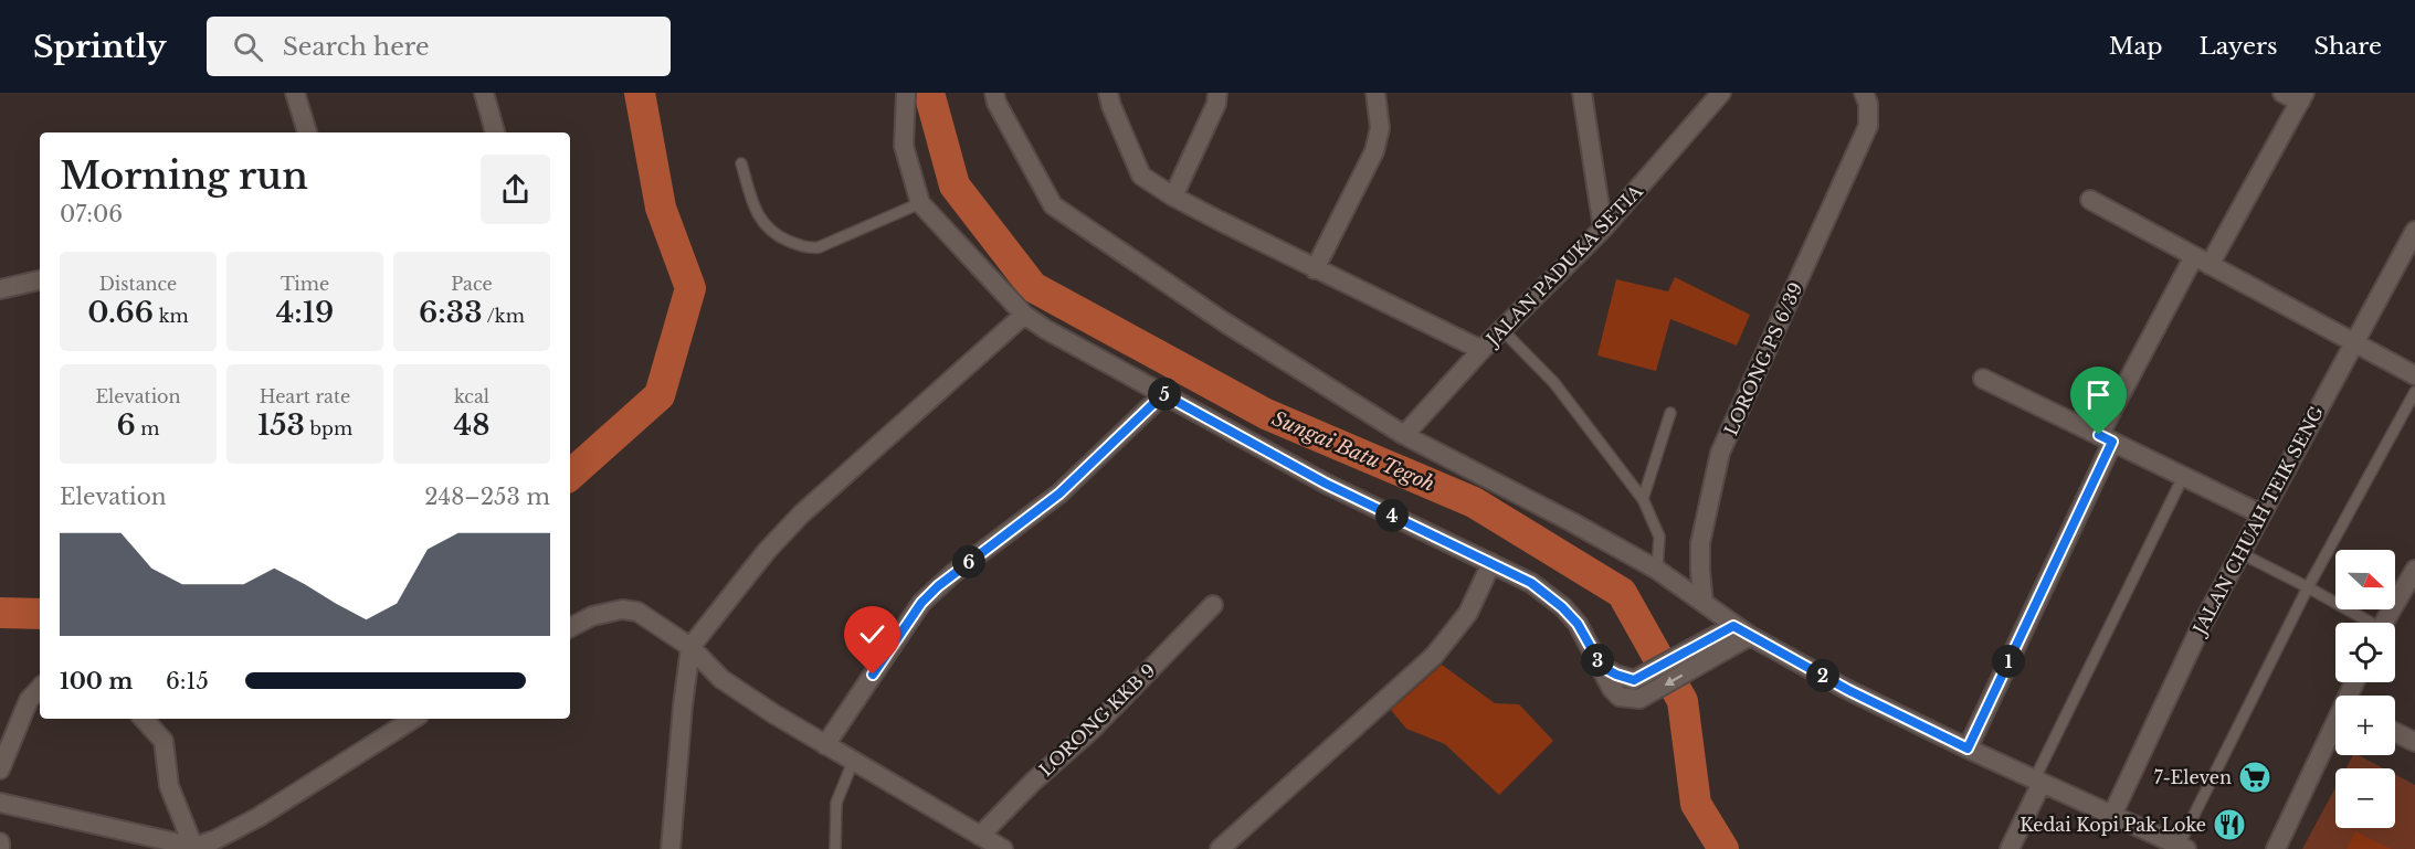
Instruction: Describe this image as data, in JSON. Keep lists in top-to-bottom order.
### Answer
{
  "streets": {
    "street": [
      "JALAN PADUKA SETIA",
      "LORONG PS 6/39",
      "JALAN CHUAH TEIK SENG",
      "LORONG KKB 9"
    ]
  },
  "water": ["Sungai Batu Tegoh"],
  "places": {
    "supermarket": ["7-Eleven"],
    "restaurant": ["Kedai Kopi Pak Loke"]
  },
  "north": "right",
  "page": {
    "header": "Sprintly",
    "search": "Search here",
    "nav": ["Map", "Layers", "Share"],
    "heading": ["Morning run", "07:06"],
    "stats": [
      ["Distance", "0.66 km"],
      ["Time", "4:19"],
      ["Pace", "6:33 /km"],
      ["Elevation", "6 m"],
      ["Heart rate", "153 bpm"],
      ["kcal", "48"]
    ],
    "pins": [
      "5",
      "4",
      "6",
      "3",
      "1",
      "2"
    ],
    "chart": ["Elevation", "248–253 m"],
    "map_buttons": ["+", "−"],
    "list": [
      {
        "name": "100 m",
        "note": "6:15"
      }
    ]
  }
}
